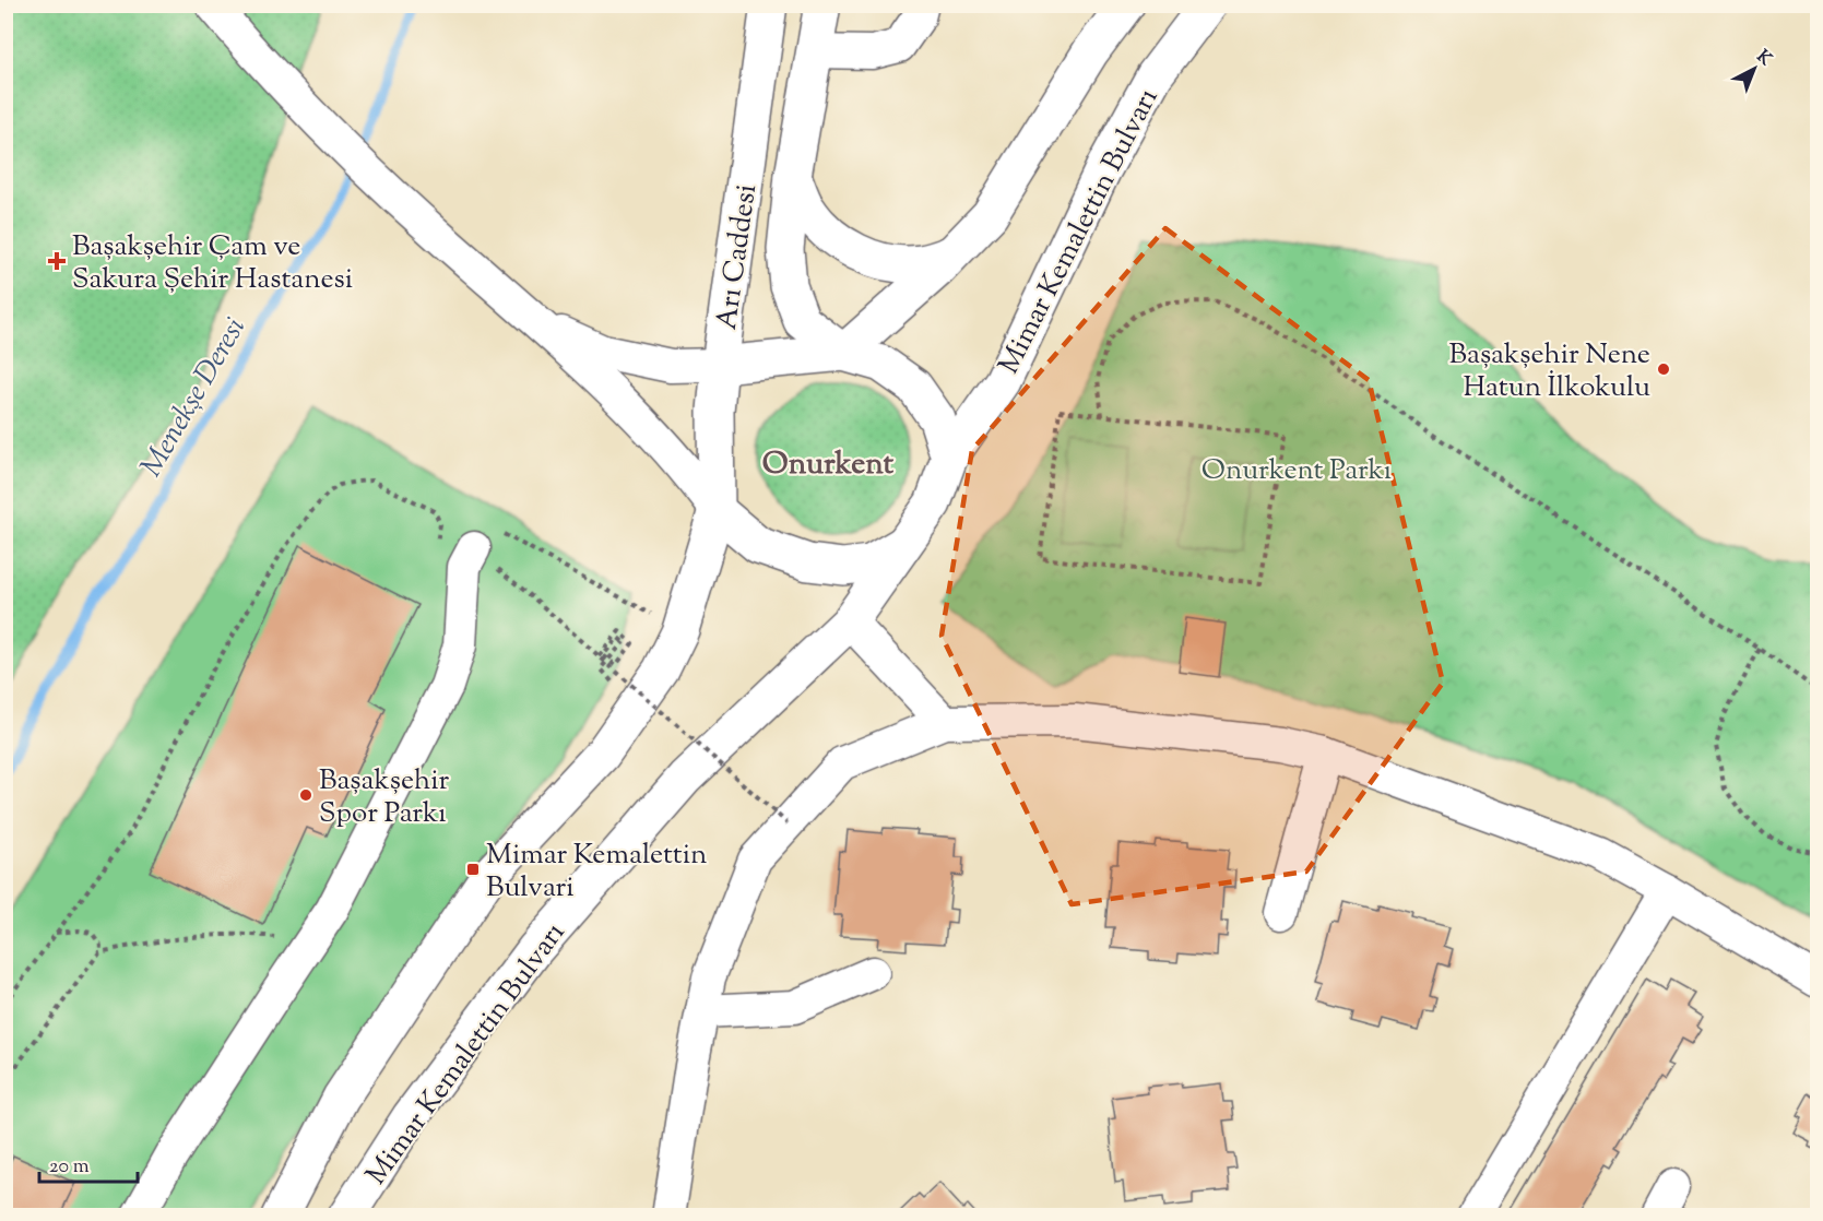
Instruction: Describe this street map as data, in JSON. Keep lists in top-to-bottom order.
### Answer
{
  "streets": {
    "main road": ["Mimar Kemalettin Bulvarı", "Arı Caddesi"]
  },
  "crossings": [
    ["Mimar Kemalettin Bulvarı", "Arı Caddesi"]
  ],
  "districts": ["Onurkent"],
  "water": ["Menekşe Deresi"],
  "parks": ["Onurkent Parkı"],
  "places": {
    "health": ["Başakşehir Çam ve Sakura Şehir Hastanesi"],
    "other": ["Başakşehir Nene Hatun İlkokulu", "Başakşehir Spor Parkı"],
    "transit": ["Mimar Kemalettin Bulvari"]
  },
  "scale_bar": "20 m",
  "north": "top right"
}
